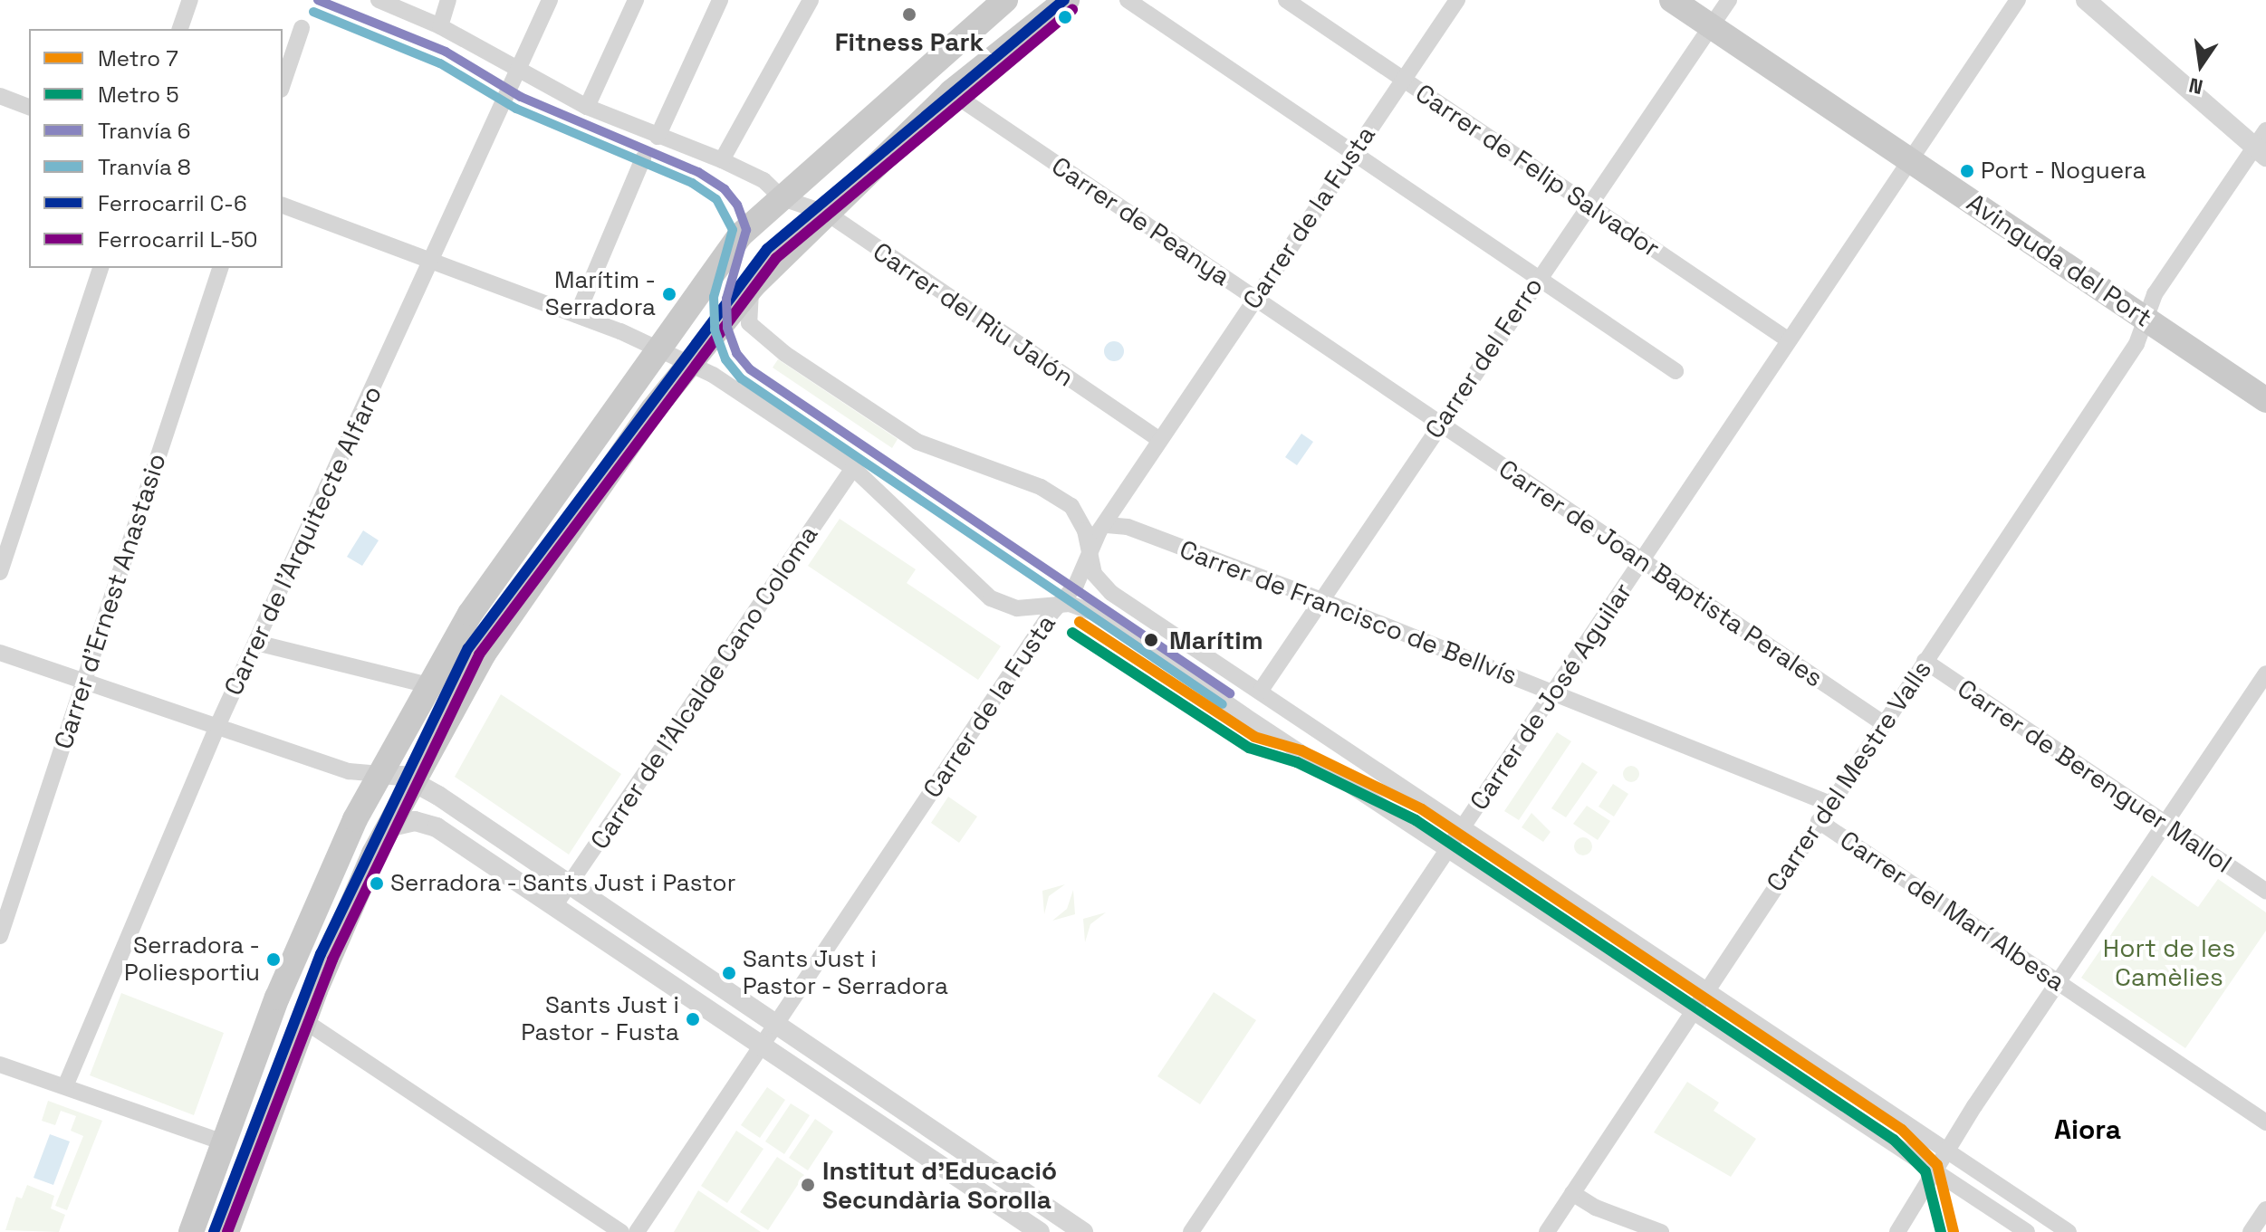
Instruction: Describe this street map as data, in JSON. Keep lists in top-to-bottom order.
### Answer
{
  "streets": {
    "main road": ["Avinguda del Port"],
    "street": [
      "Carrer de Felip Salvador",
      "Carrer de la Fusta",
      "Carrer de Peanya",
      "Carrer del Riu Jalón",
      "Carrer del Ferro",
      "Carrer de l'Arquitecte Alfaro",
      "Carrer de Joan Baptista Perales",
      "Carrer d'Ernest Anastasio",
      "Carrer de Francisco de Bellvís",
      "Carrer de l'Alcalde Cano Coloma",
      "Carrer de José Aguilar",
      "Carrer del Mestre Valls",
      "Carrer de Berenguer Mallol",
      "Carrer del Marí Albesa"
    ]
  },
  "crossings": [
    ["Carrer de Felip Salvador", "Carrer de la Fusta"],
    ["Carrer de Felip Salvador", "Carrer del Ferro"],
    ["Carrer de Felip Salvador", "Carrer de José Aguilar"],
    ["Carrer de la Fusta", "Carrer de Peanya"],
    ["Carrer de la Fusta", "Carrer del Riu Jalón"],
    ["Carrer de la Fusta", "Carrer de Francisco de Bellvís"],
    ["Carrer de Peanya", "Carrer del Ferro"],
    ["Carrer de Peanya", "Carrer de Joan Baptista Perales"],
    ["Avinguda del Port", "Carrer del Ferro"],
    ["Avinguda del Port", "Carrer de José Aguilar"],
    ["Avinguda del Port", "Carrer del Mestre Valls"],
    ["Carrer del Riu Jalón", "Carrer de l'Arquitecte Alfaro"],
    ["Carrer del Ferro", "Carrer de Joan Baptista Perales"],
    ["Carrer del Ferro", "Carrer de Francisco de Bellvís"],
    ["Carrer de Joan Baptista Perales", "Carrer de José Aguilar"],
    ["Carrer de Joan Baptista Perales", "Carrer del Mestre Valls"],
    ["Carrer de Francisco de Bellvís", "Carrer de José Aguilar"],
    ["Carrer de Francisco de Bellvís", "Carrer del Mestre Valls"],
    ["Carrer del Mestre Valls", "Carrer de Berenguer Mallol"],
    ["Carrer del Mestre Valls", "Carrer del Marí Albesa"]
  ],
  "districts": ["Aiora"],
  "parks": ["Hort de les Camèlies"],
  "places": [
    "Fitness Park",
    "Port - Noguera",
    "Marítim - Serradora",
    "Marítim",
    "Serradora - Sants Just i Pastor",
    "Serradora - Poliesportiu",
    "Sants Just i Pastor - Serradora",
    "Sants Just i Pastor - Fusta",
    "Institut d'Educació Secundària Sorolla"
  ],
  "lines": [
    "tram line 6",
    "rail line C-6",
    "rail line L-50",
    "tram line 8",
    "metro line 7",
    "metro line 5"
  ],
  "legend": [
    "Metro 7",
    "Metro 5",
    "Tranvía 6",
    "Tranvía 8",
    "Ferrocarril C-6",
    "Ferrocarril L-50"
  ],
  "north": "bottom"
}
